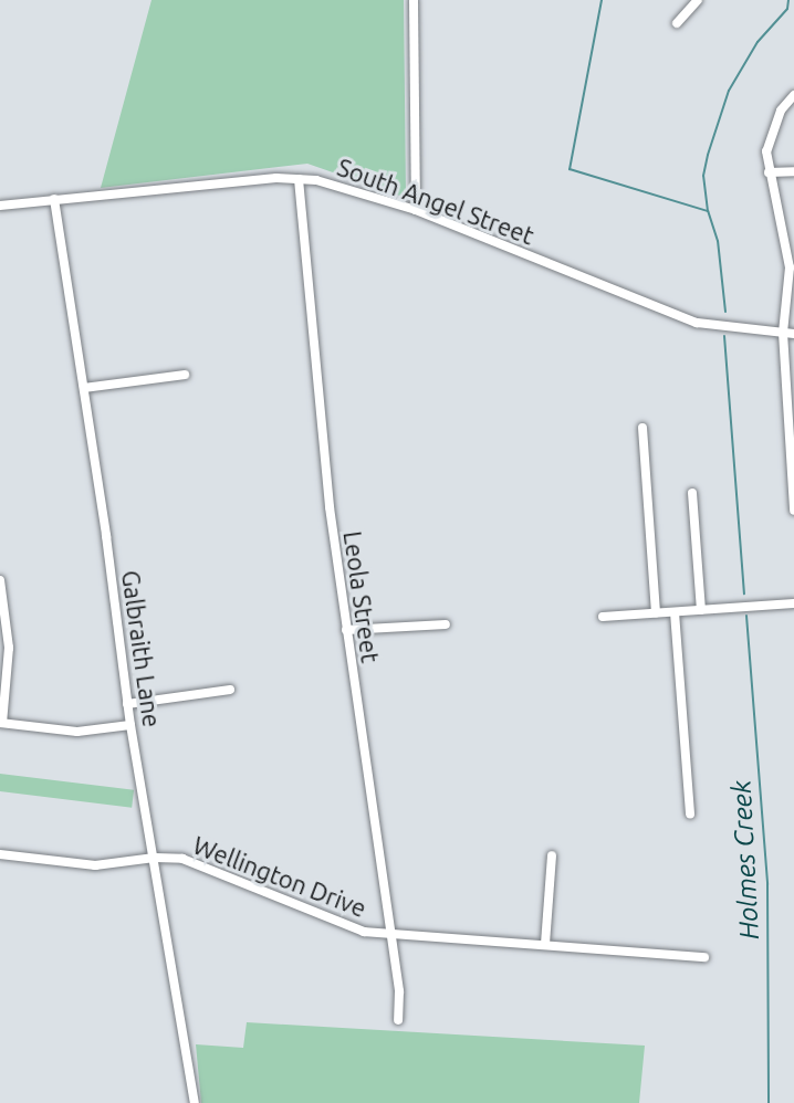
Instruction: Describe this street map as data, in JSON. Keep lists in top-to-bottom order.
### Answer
{
  "streets": {
    "street": [
      "South Angel Street",
      "Leola Street",
      "Galbraith Lane",
      "Wellington Drive"
    ]
  },
  "crossings": [
    ["South Angel Street", "Leola Street"],
    ["South Angel Street", "Galbraith Lane"],
    ["Leola Street", "Wellington Drive"],
    ["Galbraith Lane", "Wellington Drive"]
  ],
  "water": ["Holmes Creek"]
}
